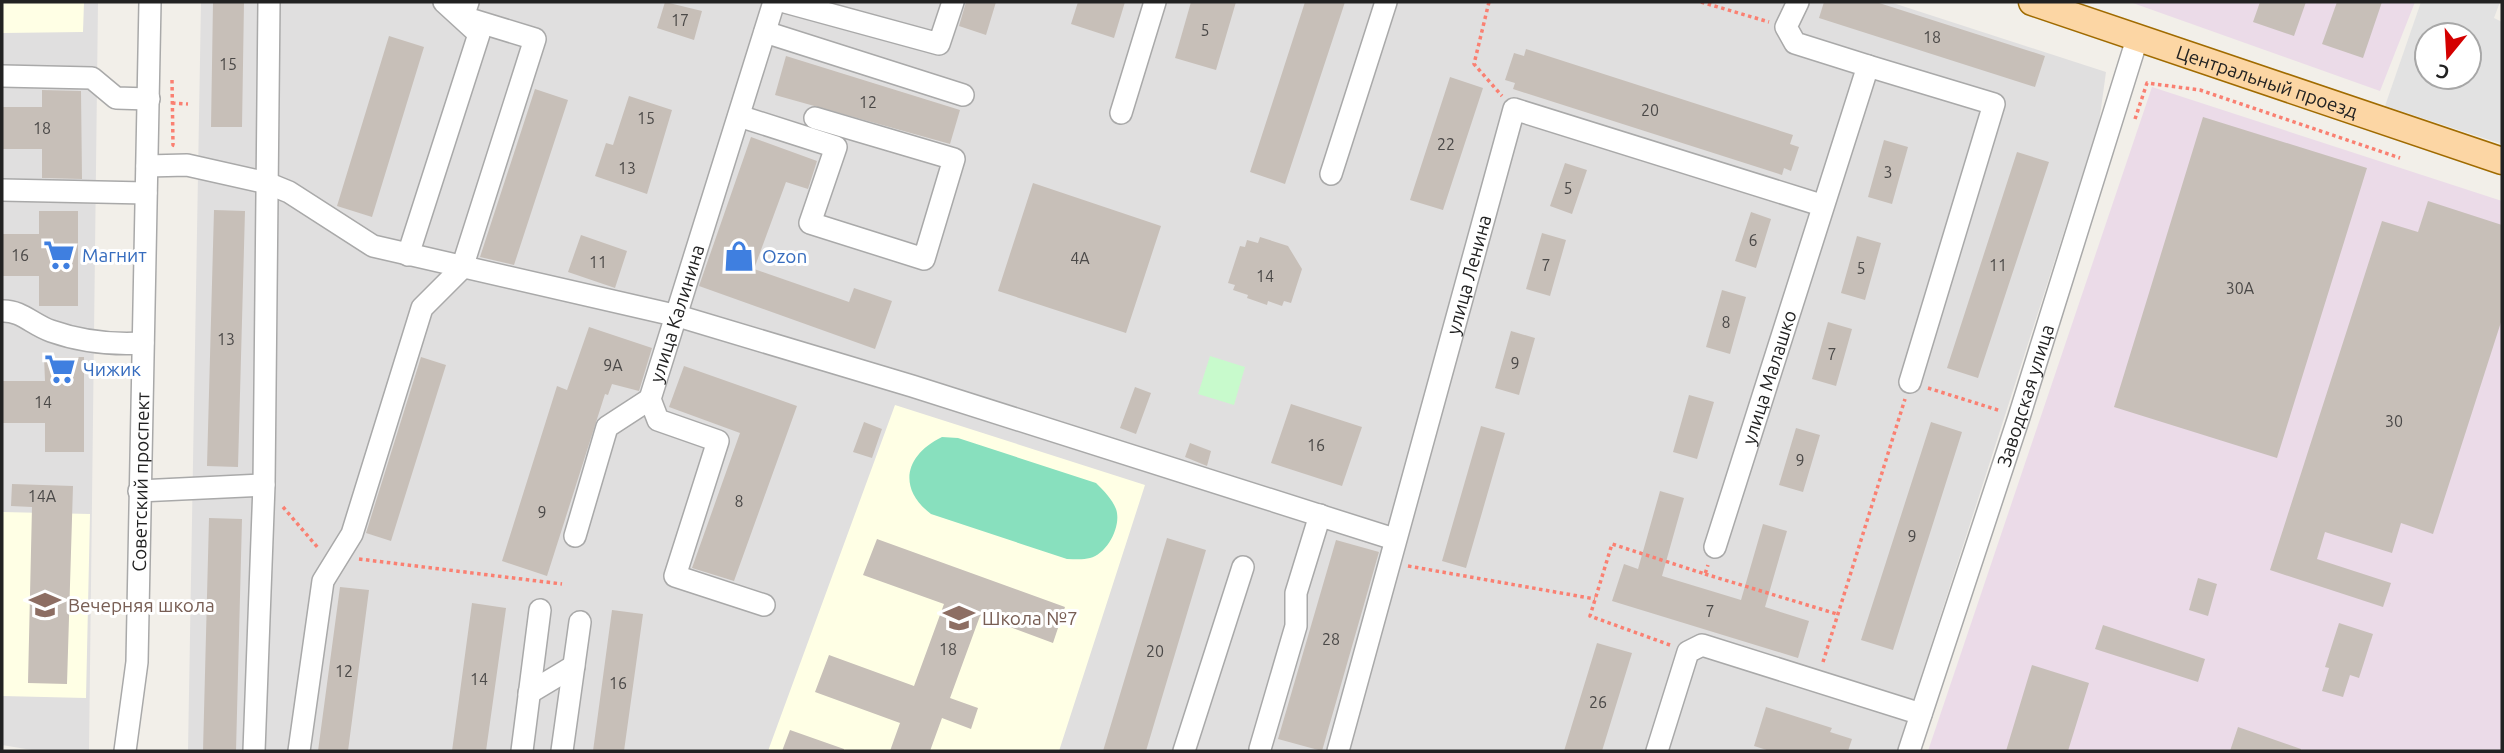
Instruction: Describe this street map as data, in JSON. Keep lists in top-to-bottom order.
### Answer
{
  "streets": {
    "main road": ["Центральный проезд"],
    "street": [
      "улица Ленина",
      "улица Калинина",
      "улица Малашко",
      "Заводская улица",
      "Советский проспект"
    ]
  },
  "crossings": [
    ["Центральный проезд", "Заводская улица"]
  ],
  "places": {
    "supermarket": ["Магнит", "Чижик"],
    "shop": ["Ozon"],
    "school or university": ["Вечерняя школа", "Школа №7"]
  },
  "house_numbers": [
    "17",
    "5",
    "18",
    "15",
    "12",
    "20",
    "15",
    "18",
    "22",
    "13",
    "3",
    "5",
    "6",
    "16",
    "4А",
    "11",
    "7",
    "11",
    "5",
    "14",
    "30А",
    "8",
    "13",
    "7",
    "9",
    "9А",
    "14",
    "30",
    "16",
    "9",
    "14А",
    "8",
    "9",
    "9",
    "7",
    "28",
    "18",
    "20",
    "12",
    "14",
    "16",
    "26"
  ],
  "north": "bottom"
}
